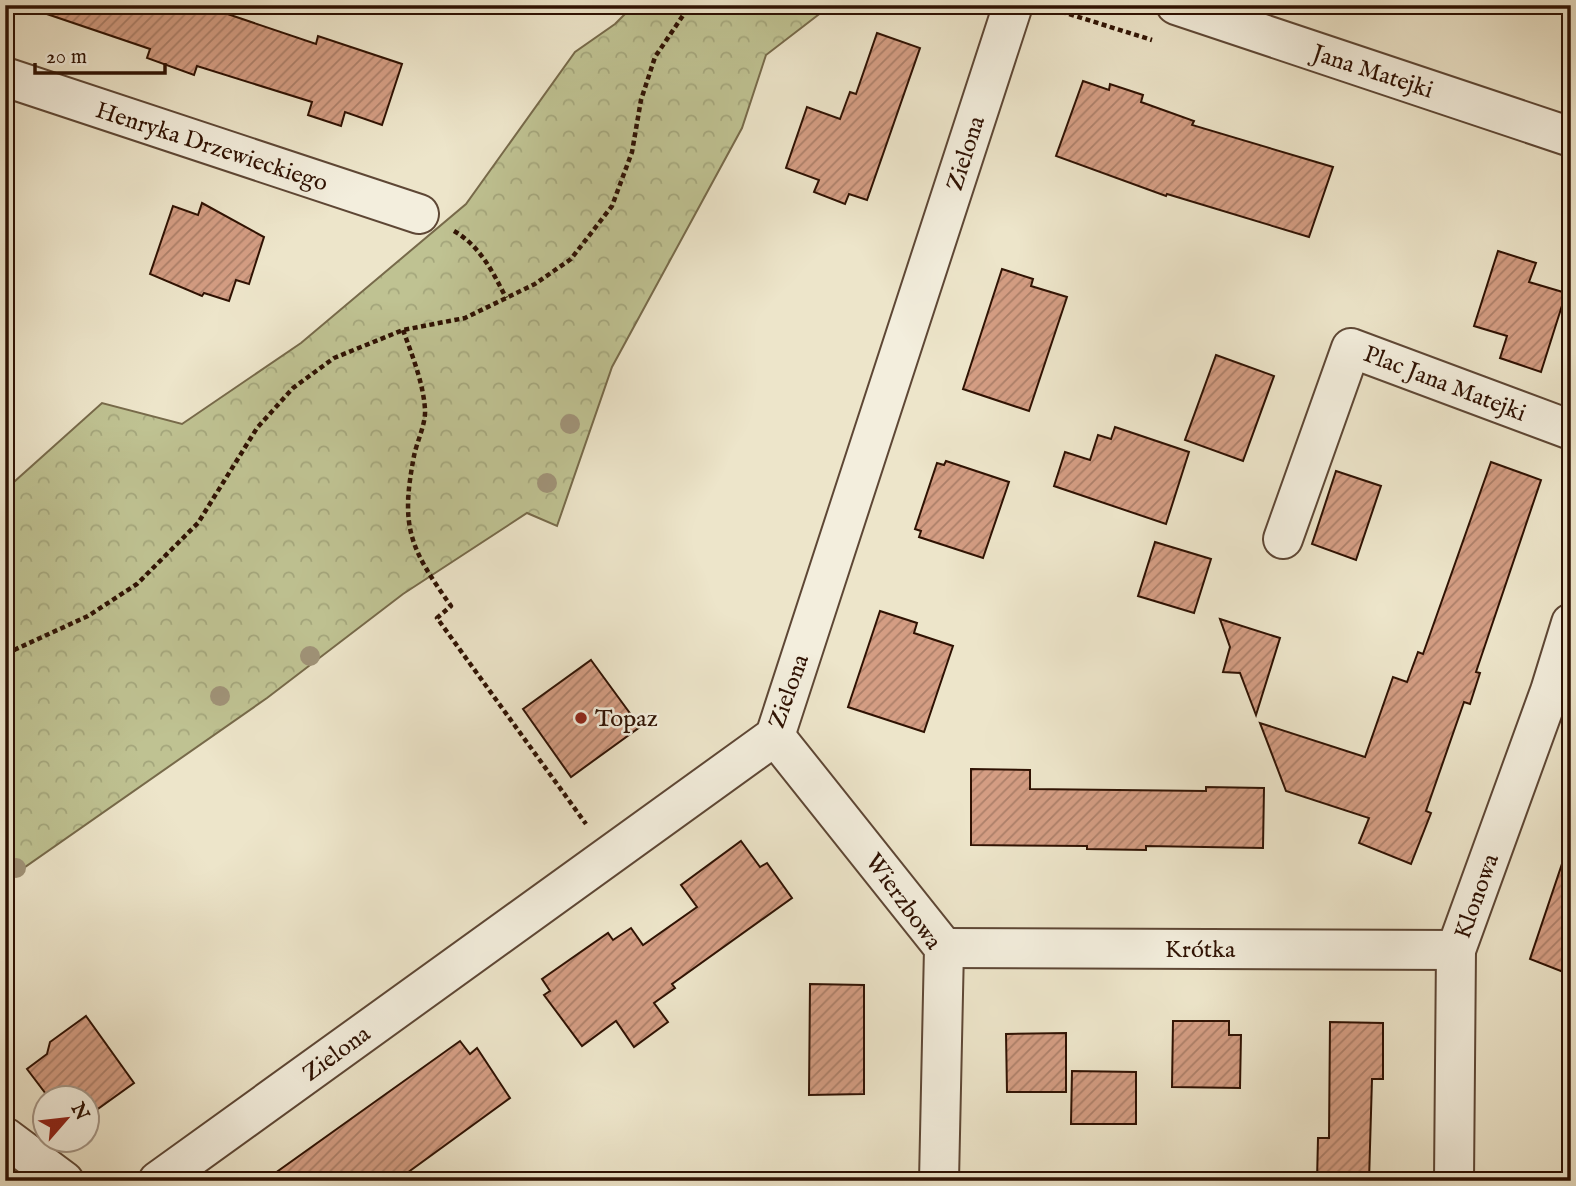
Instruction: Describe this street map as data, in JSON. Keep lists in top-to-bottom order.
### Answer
{
  "streets": {
    "street": [
      "Jana Matejki",
      "Henryka Drzewieckiego",
      "Zielona",
      "Plac Jana Matejki",
      "Klonowa",
      "Wierzbowa",
      "Krótka"
    ]
  },
  "crossings": [
    ["Zielona", "Wierzbowa"],
    ["Klonowa", "Krótka"],
    ["Wierzbowa", "Krótka"]
  ],
  "places": ["Topaz"],
  "scale_bar": "20 m",
  "north": "top right"
}
